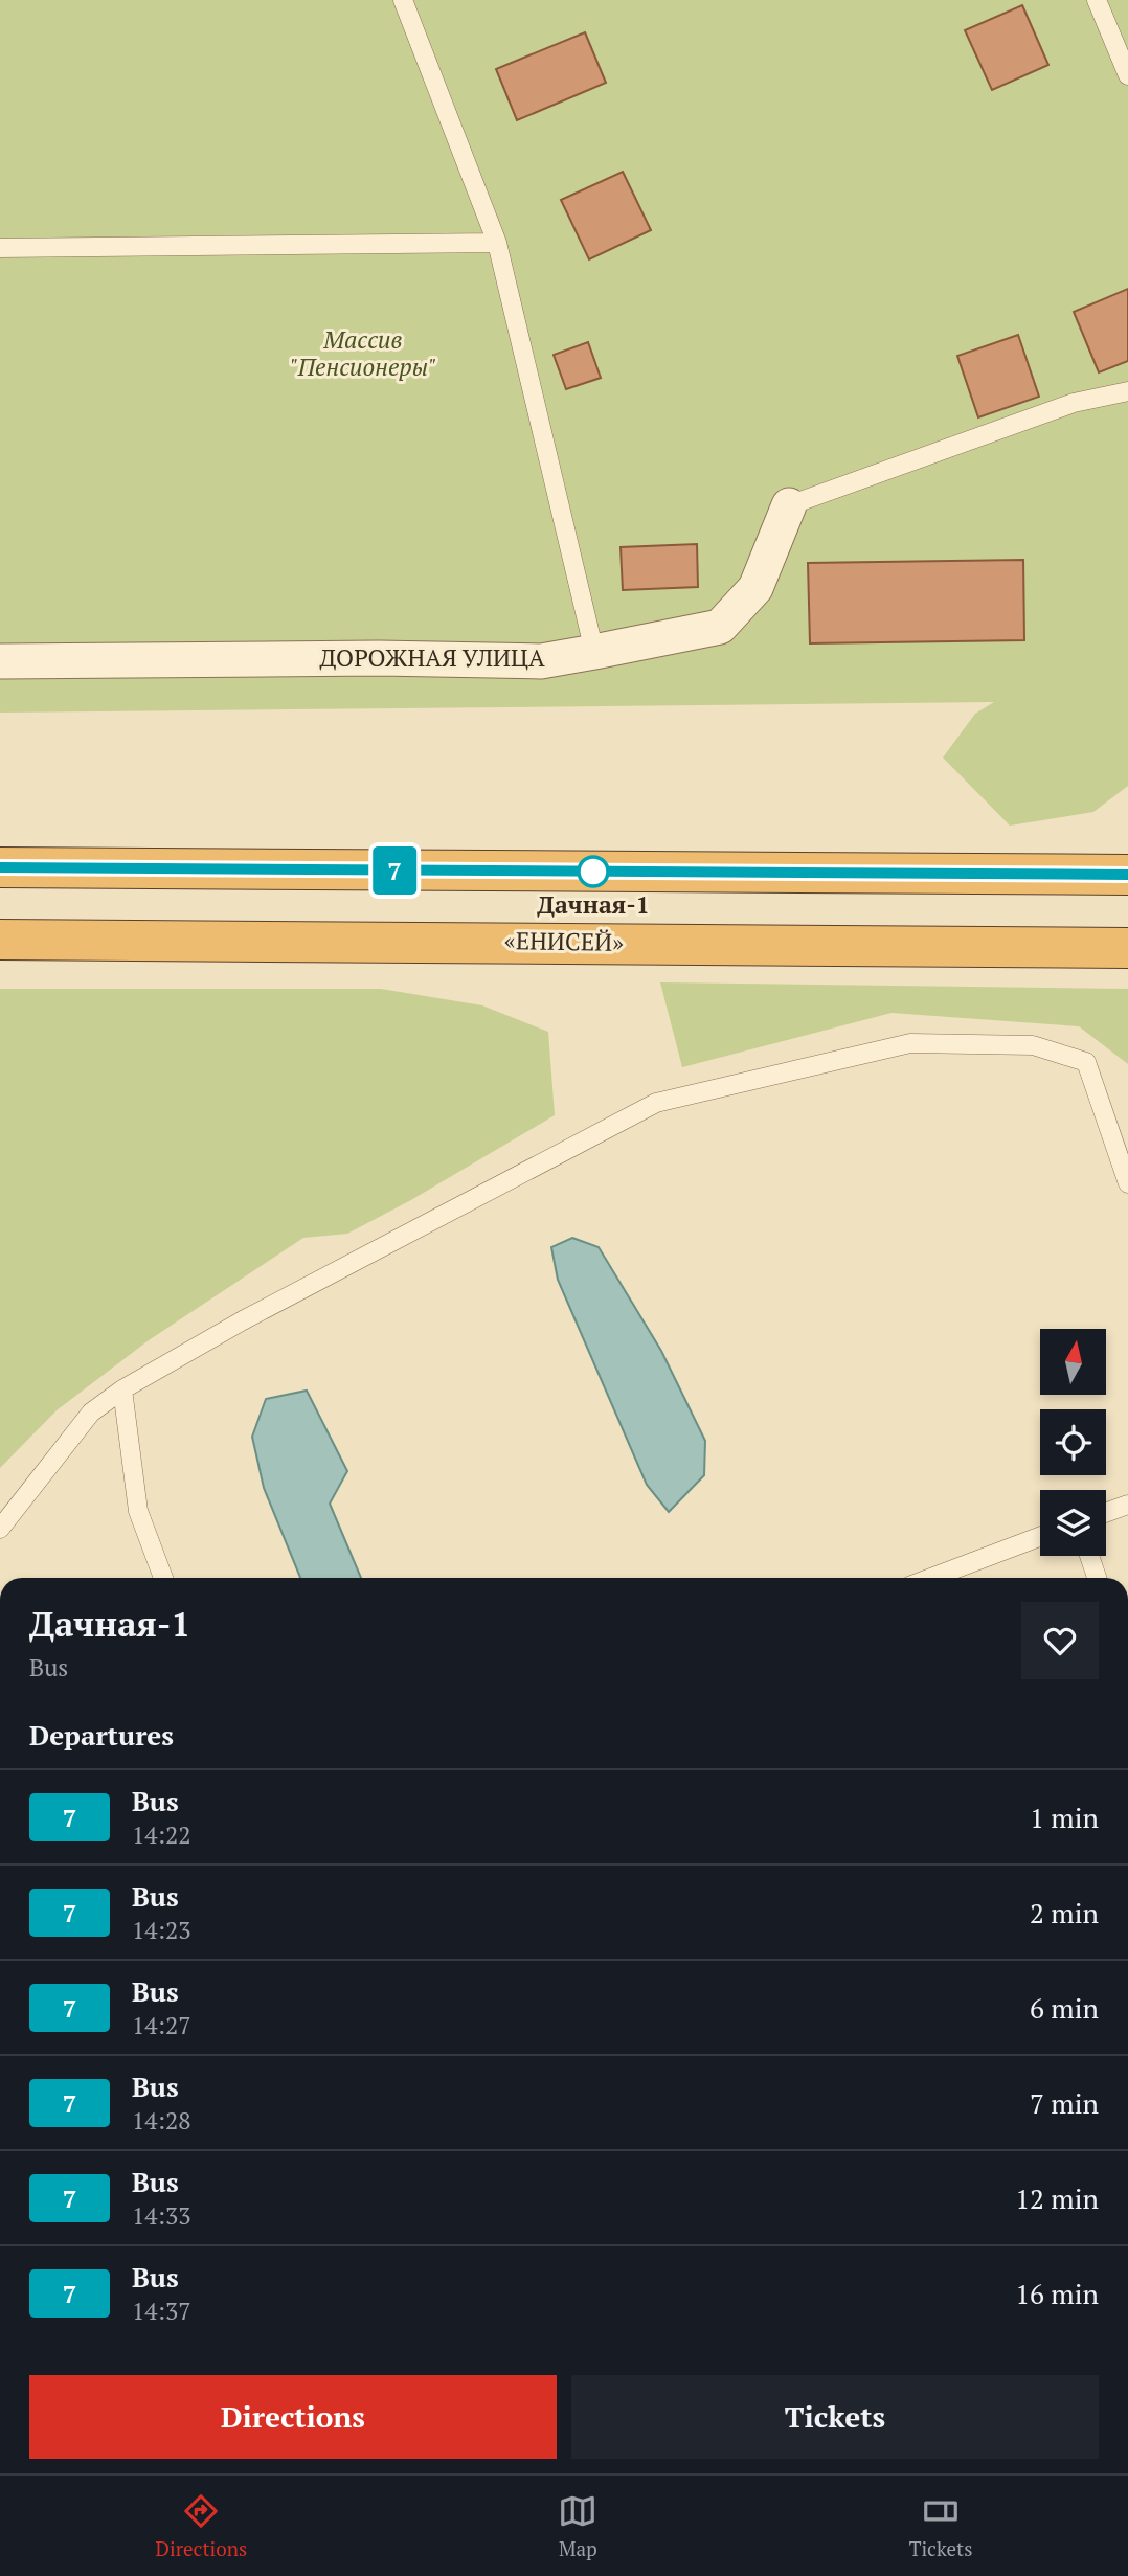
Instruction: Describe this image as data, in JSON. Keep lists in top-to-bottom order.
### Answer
{
  "streets": {
    "highway": ["«ЕНИСЕЙ»"],
    "street": ["ДОРОЖНАЯ УЛИЦА"]
  },
  "parks": ["Массив \"Пенсионеры\""],
  "places": ["Дачная-1"],
  "lines": ["bus line 7"],
  "north": "top",
  "page": {
    "on_map": "7",
    "heading": [
      ["Дачная-1", "Bus"],
      "Departures"
    ],
    "list": [
      {
        "mark": "7",
        "name": "Bus",
        "note": "14:22",
        "value": "1 min"
      },
      {
        "mark": "7",
        "name": "Bus",
        "note": "14:23",
        "value": "2 min"
      },
      {
        "mark": "7",
        "name": "Bus",
        "note": "14:27",
        "value": "6 min"
      },
      {
        "mark": "7",
        "name": "Bus",
        "note": "14:28",
        "value": "7 min"
      },
      {
        "mark": "7",
        "name": "Bus",
        "note": "14:33",
        "value": "12 min"
      },
      {
        "mark": "7",
        "name": "Bus",
        "note": "14:37",
        "value": "16 min"
      }
    ],
    "buttons": ["Directions", "Tickets"],
    "tabs": ["Directions", "Map", "Tickets"]
  }
}
